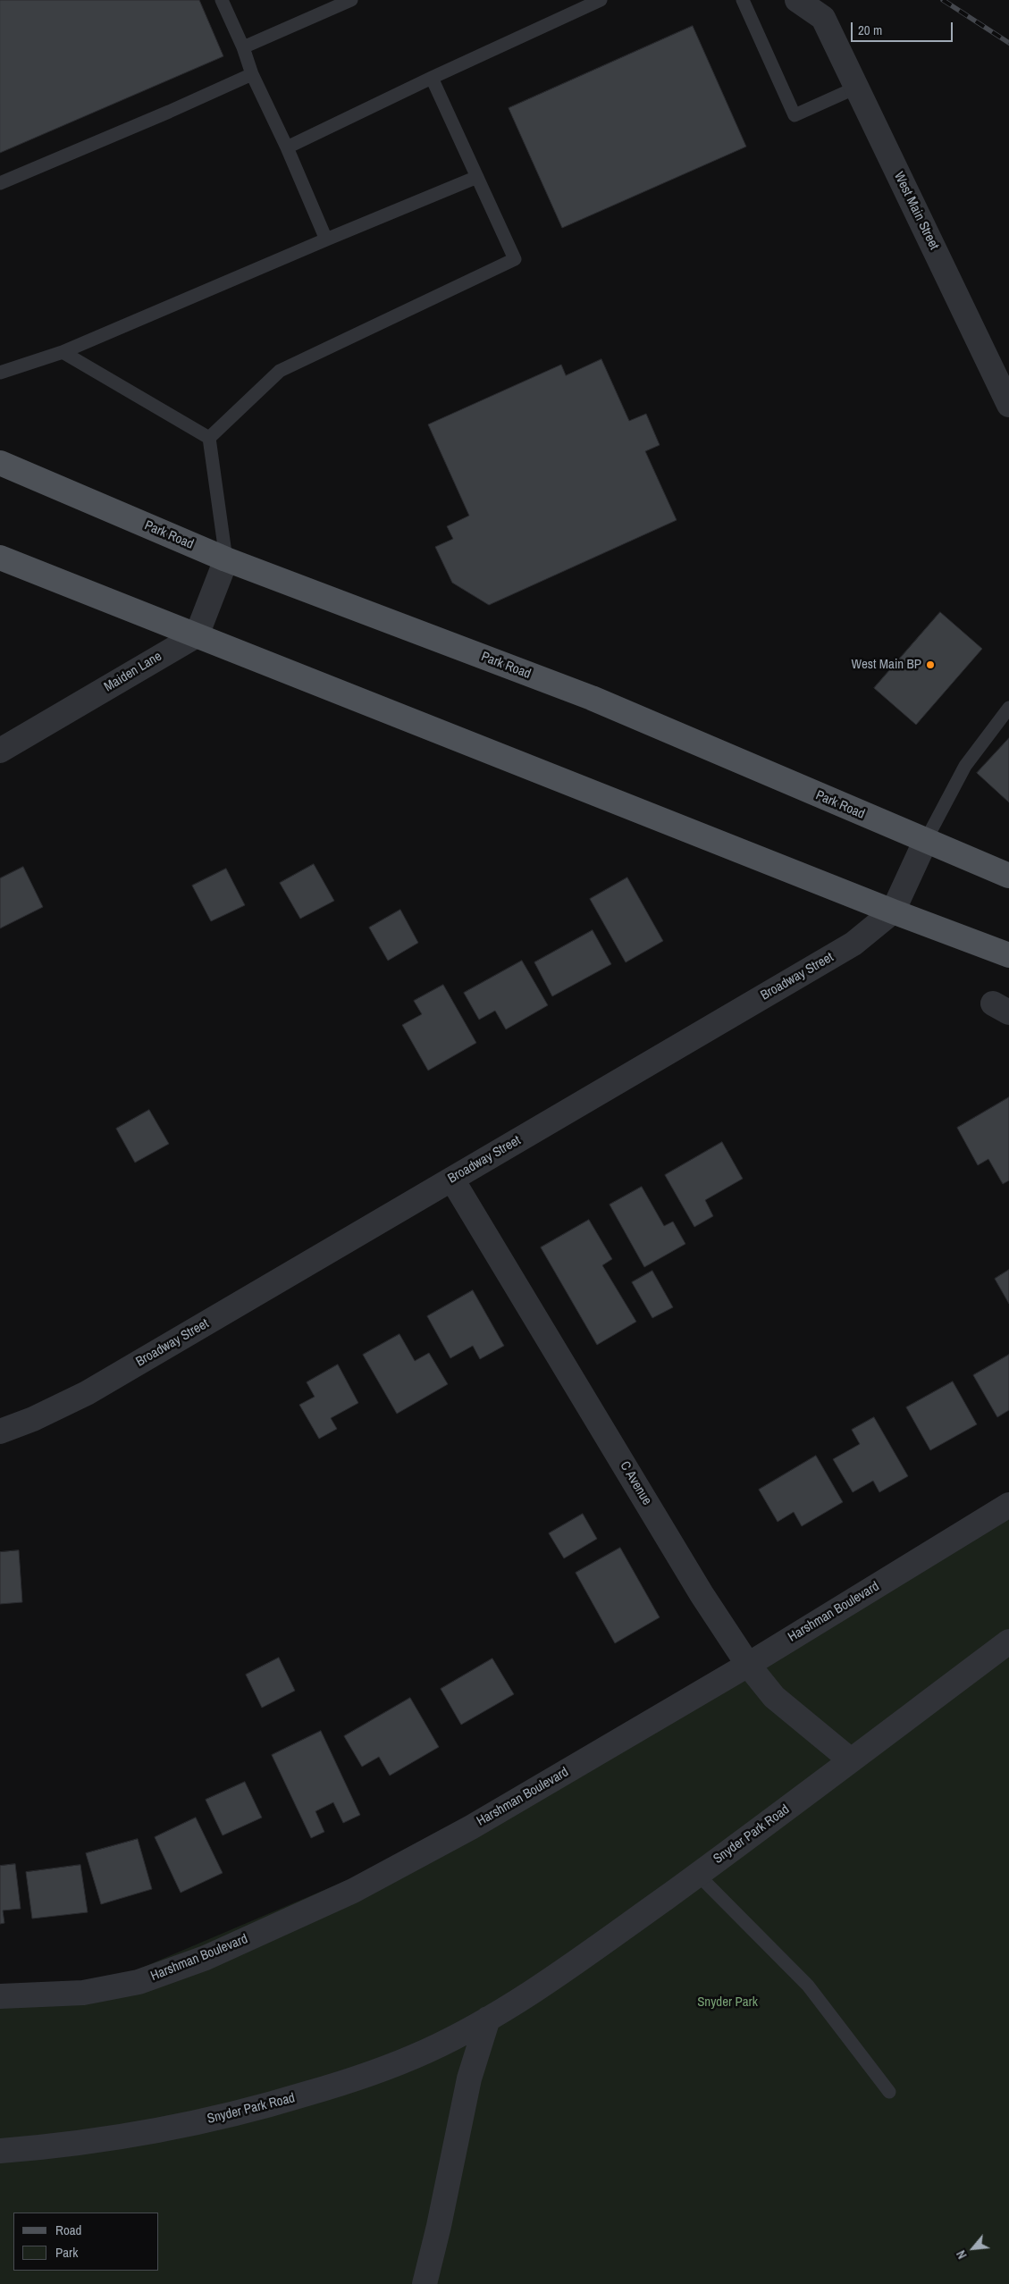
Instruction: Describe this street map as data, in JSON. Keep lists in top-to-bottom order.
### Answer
{
  "streets": {
    "main road": ["Park Road"],
    "street": [
      "West Main Street",
      "Maiden Lane",
      "Broadway Street",
      "C Avenue",
      "Harshman Boulevard",
      "Snyder Park Road"
    ]
  },
  "crossings": [
    ["Park Road", "Broadway Street"],
    ["Broadway Street", "C Avenue"],
    ["C Avenue", "Harshman Boulevard"],
    ["C Avenue", "Snyder Park Road"]
  ],
  "parks": ["Snyder Park"],
  "places": ["West Main BP"],
  "legend": ["Road", "Park"],
  "scale_bar": "20 m",
  "north": "bottom left"
}
